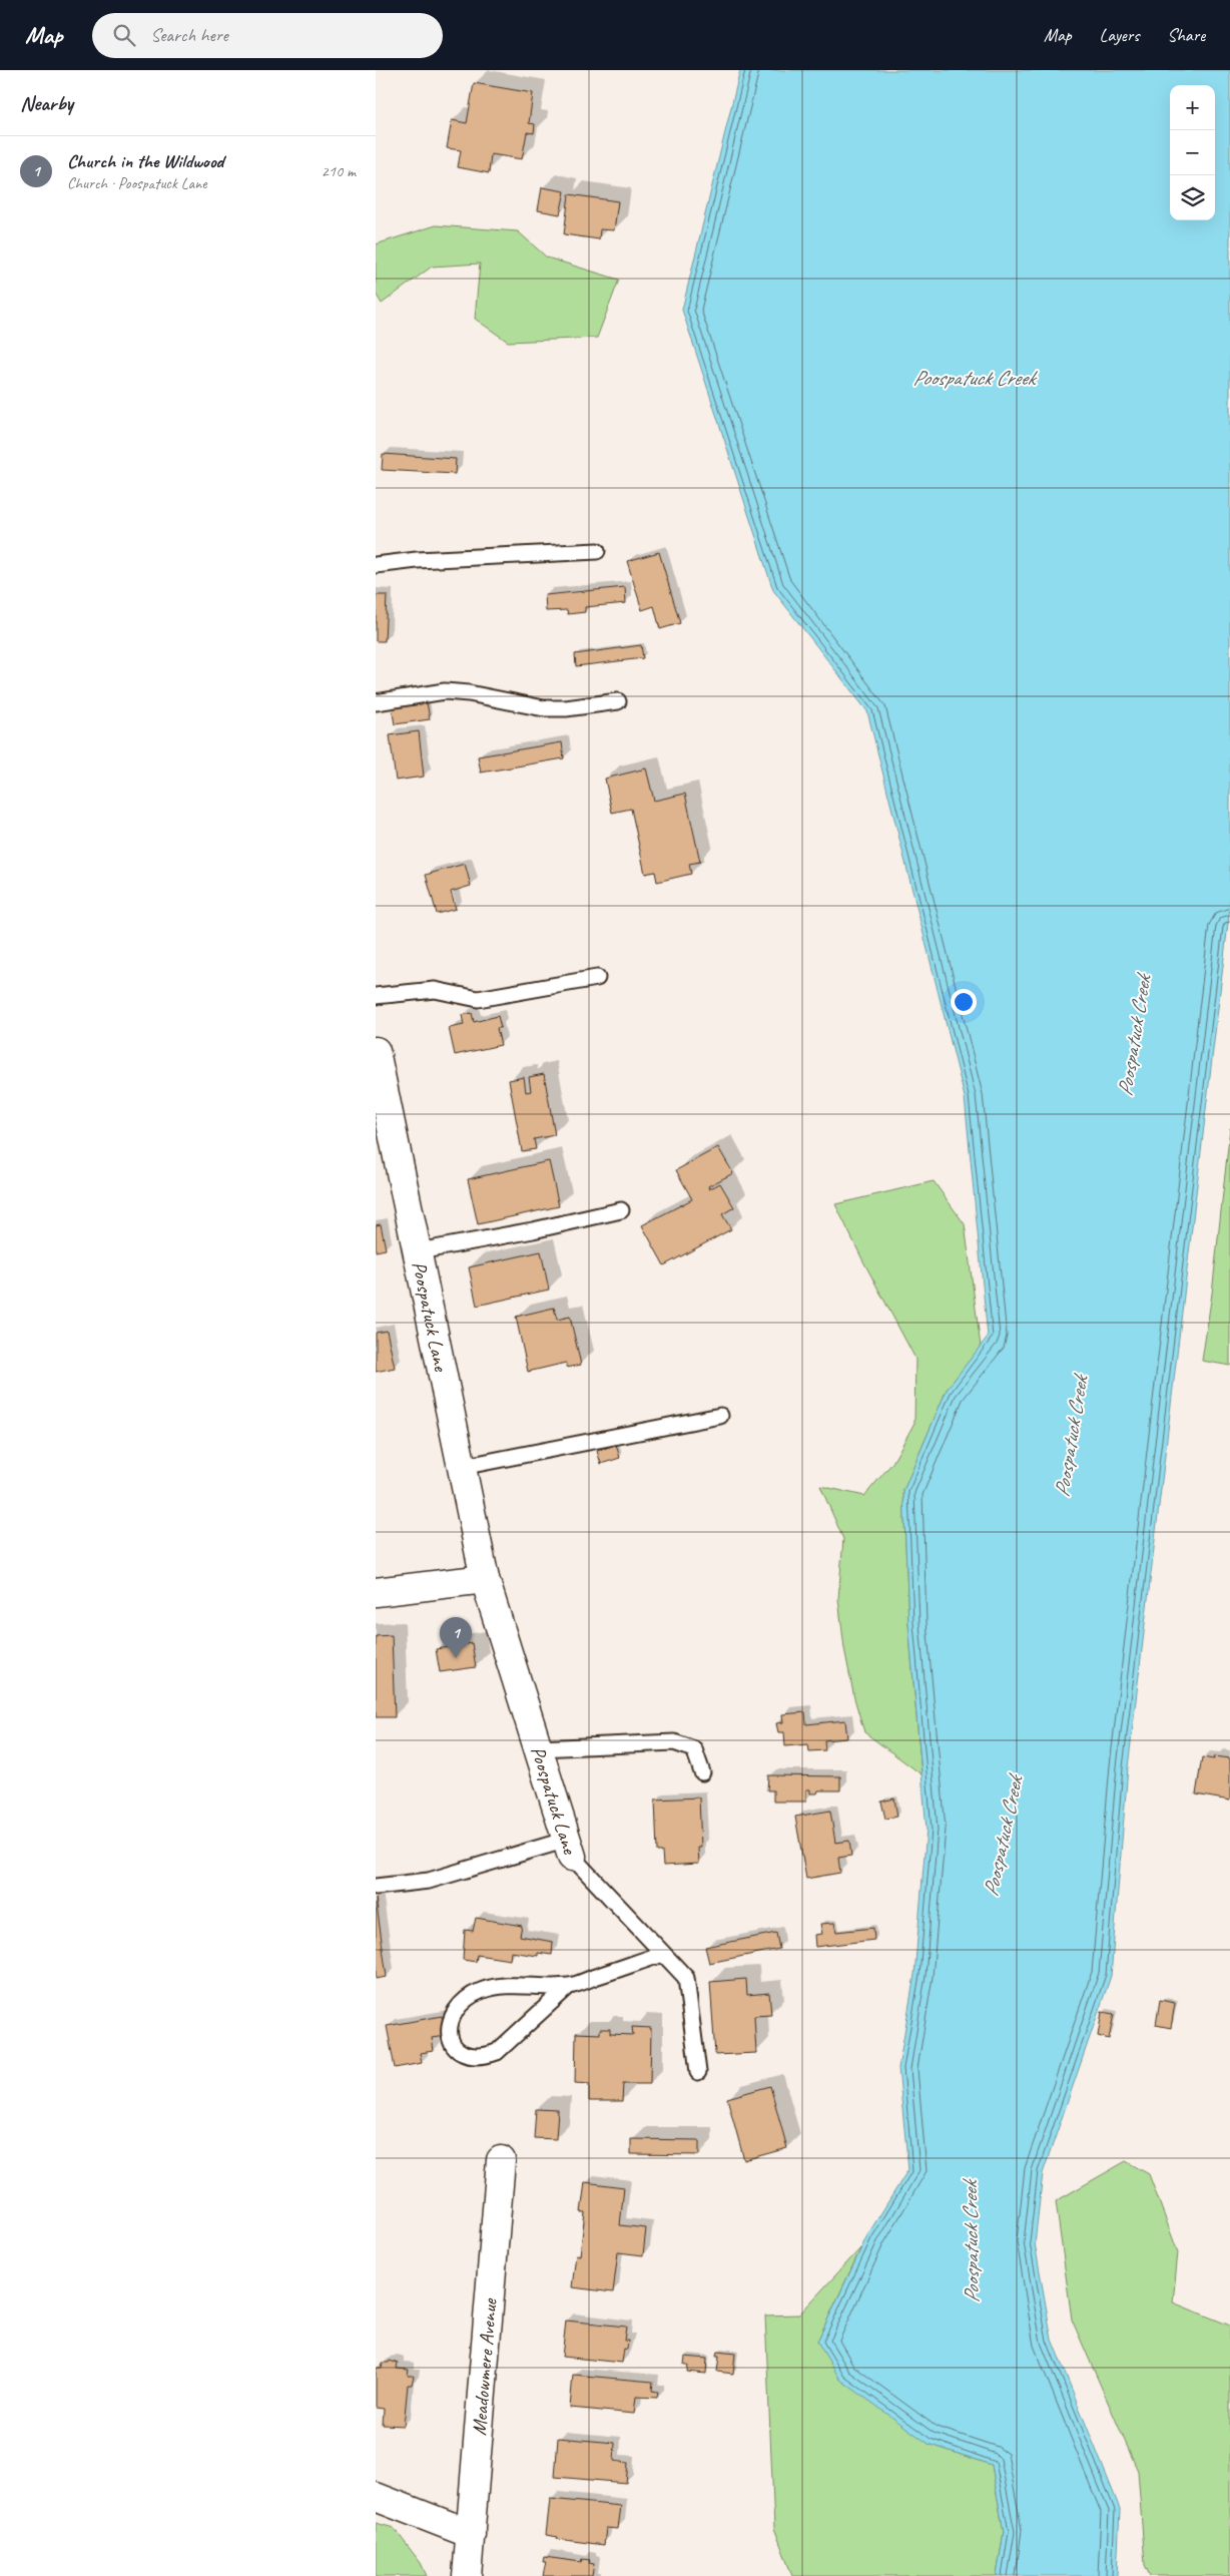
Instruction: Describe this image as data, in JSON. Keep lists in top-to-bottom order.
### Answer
{
  "streets": {
    "street": ["Poospatuck Lane", "Meadowmere Avenue"]
  },
  "water": ["Poospatuck Creek"],
  "page": {
    "header": "Map",
    "search": "Search here",
    "nav": ["Map", "Layers", "Share"],
    "heading": "Nearby",
    "map_buttons": ["+", "−"],
    "list": [
      {
        "mark": "1",
        "name": "Church in the Wildwood",
        "note": "Church · Poospatuck Lane",
        "value": "210 m"
      }
    ],
    "pins": "1"
  }
}
